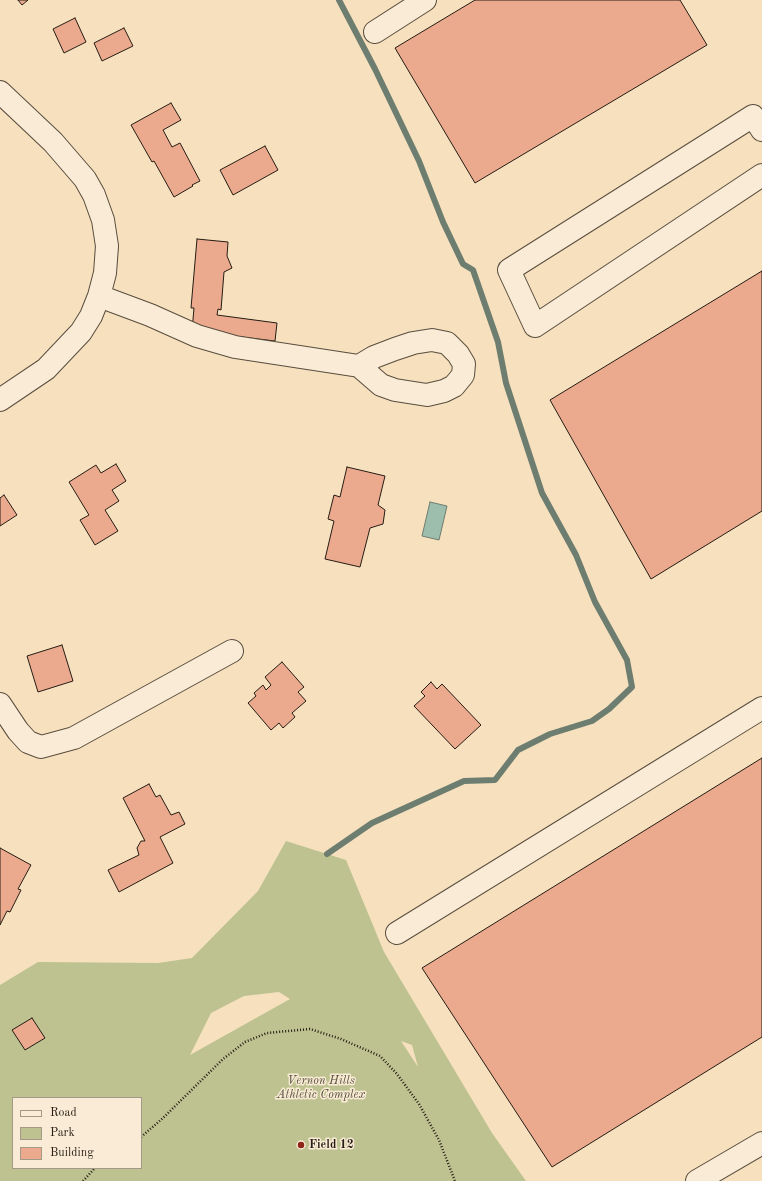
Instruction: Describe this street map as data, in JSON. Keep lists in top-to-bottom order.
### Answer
{
  "parks": ["Vernon Hills Athletic Complex"],
  "places": ["Field 12"],
  "legend": ["Road", "Park", "Building"]
}
